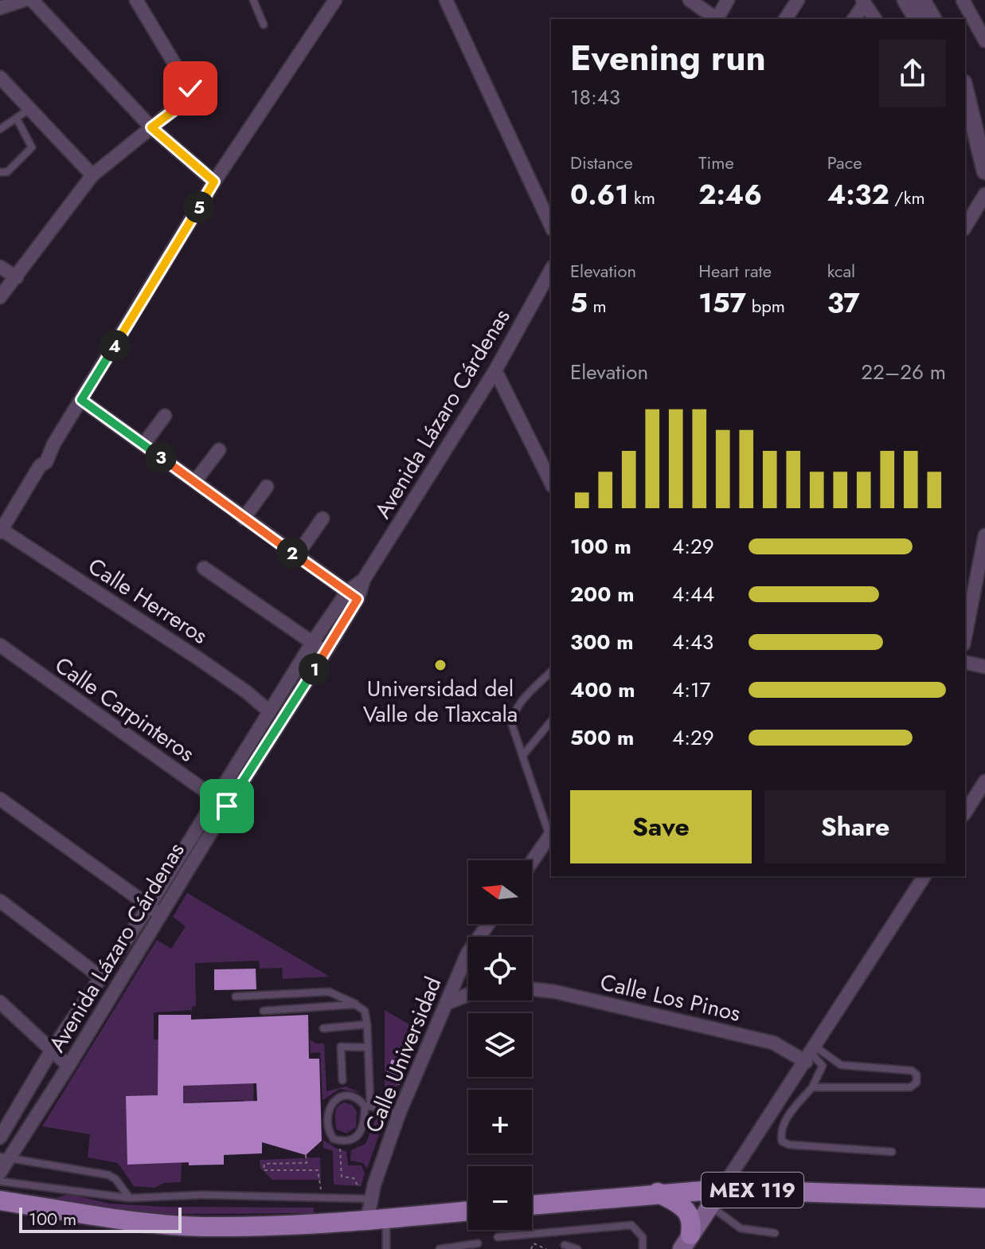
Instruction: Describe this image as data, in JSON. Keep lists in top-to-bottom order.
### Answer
{
  "streets": {
    "main road": ["MEX 119"],
    "street": [
      "Avenida Lázaro Cárdenas",
      "Calle Herreros",
      "Calle Carpinteros",
      "Calle Los Pinos",
      "Calle Universidad"
    ]
  },
  "crossings": [
    ["Avenida Lázaro Cárdenas", "Calle Herreros"],
    ["Avenida Lázaro Cárdenas", "Calle Carpinteros"]
  ],
  "places": ["Universidad del Valle de Tlaxcala"],
  "scale_bar": "100 m",
  "north": "left",
  "page": {
    "heading": ["Evening run", "18:43"],
    "stats": [
      ["Distance", "0.61 km"],
      ["Time", "2:46"],
      ["Pace", "4:32 /km"],
      ["Elevation", "5 m"],
      ["Heart rate", "157 bpm"],
      ["kcal", "37"]
    ],
    "pins": [
      "5",
      "4",
      "3",
      "2",
      "1"
    ],
    "chart": ["Elevation", "22–26 m"],
    "list": [
      {
        "name": "100 m",
        "note": "4:29"
      },
      {
        "name": "200 m",
        "note": "4:44"
      },
      {
        "name": "300 m",
        "note": "4:43"
      },
      {
        "name": "400 m",
        "note": "4:17"
      },
      {
        "name": "500 m",
        "note": "4:29"
      }
    ],
    "buttons": ["Save", "Share"],
    "map_buttons": ["+", "−"],
    "scale": "100 m"
  }
}
